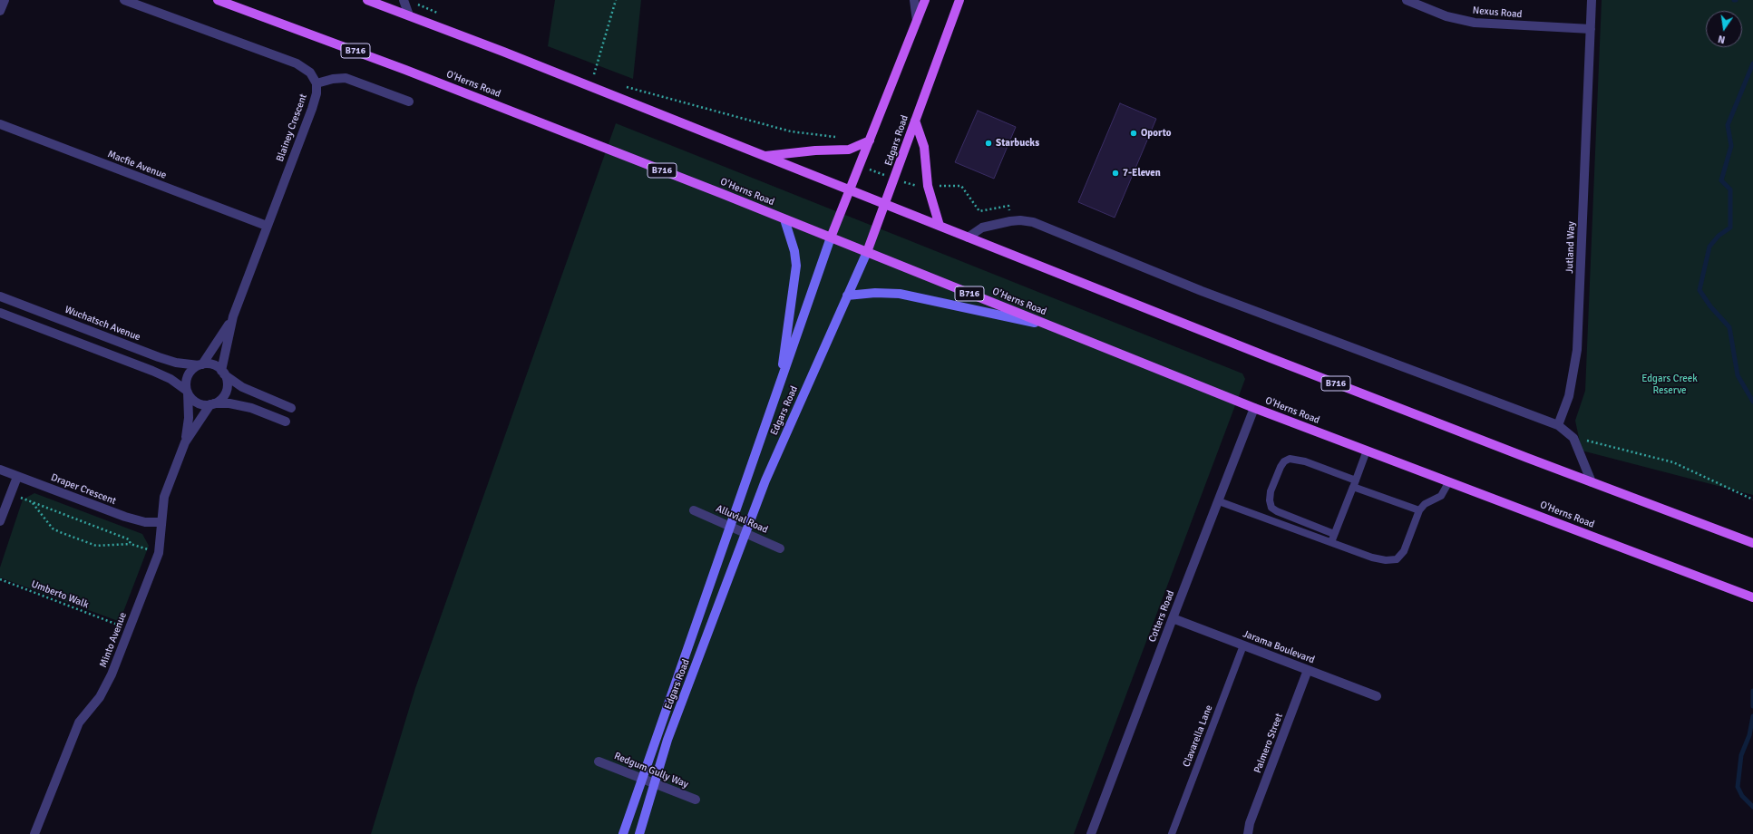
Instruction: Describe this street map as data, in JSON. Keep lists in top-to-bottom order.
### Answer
{
  "streets": {
    "main road": ["B716", "O'Herns Road", "Edgars Road"],
    "street": [
      "Nexus Road",
      "Blainey Crescent",
      "Macfie Avenue",
      "Jutland Way",
      "Wuchatsch Avenue",
      "Draper Crescent",
      "Alluvial Road",
      "Cotters Road",
      "Minto Avenue",
      "Jarama Boulevard",
      "Palmero Street",
      "Redgum Gully Way"
    ],
    "lane": ["Clavarella Lane"],
    "path": ["Umberto Walk"]
  },
  "crossings": [
    ["Nexus Road", "Jutland Way"],
    ["B716", "Edgars Road"],
    ["O'Herns Road", "Edgars Road"],
    ["O'Herns Road", "Cotters Road"],
    ["Blainey Crescent", "Macfie Avenue"],
    ["Blainey Crescent", "Wuchatsch Avenue"],
    ["Blainey Crescent", "Minto Avenue"],
    ["Edgars Road", "Alluvial Road"],
    ["Edgars Road", "Redgum Gully Way"],
    ["Wuchatsch Avenue", "Minto Avenue"],
    ["Draper Crescent", "Minto Avenue"],
    ["Cotters Road", "Jarama Boulevard"],
    ["Jarama Boulevard", "Clavarella Lane"],
    ["Jarama Boulevard", "Palmero Street"]
  ],
  "parks": ["Edgars Creek Reserve"],
  "places": ["Oporto", "Starbucks", "7-Eleven"],
  "north": "bottom"
}
